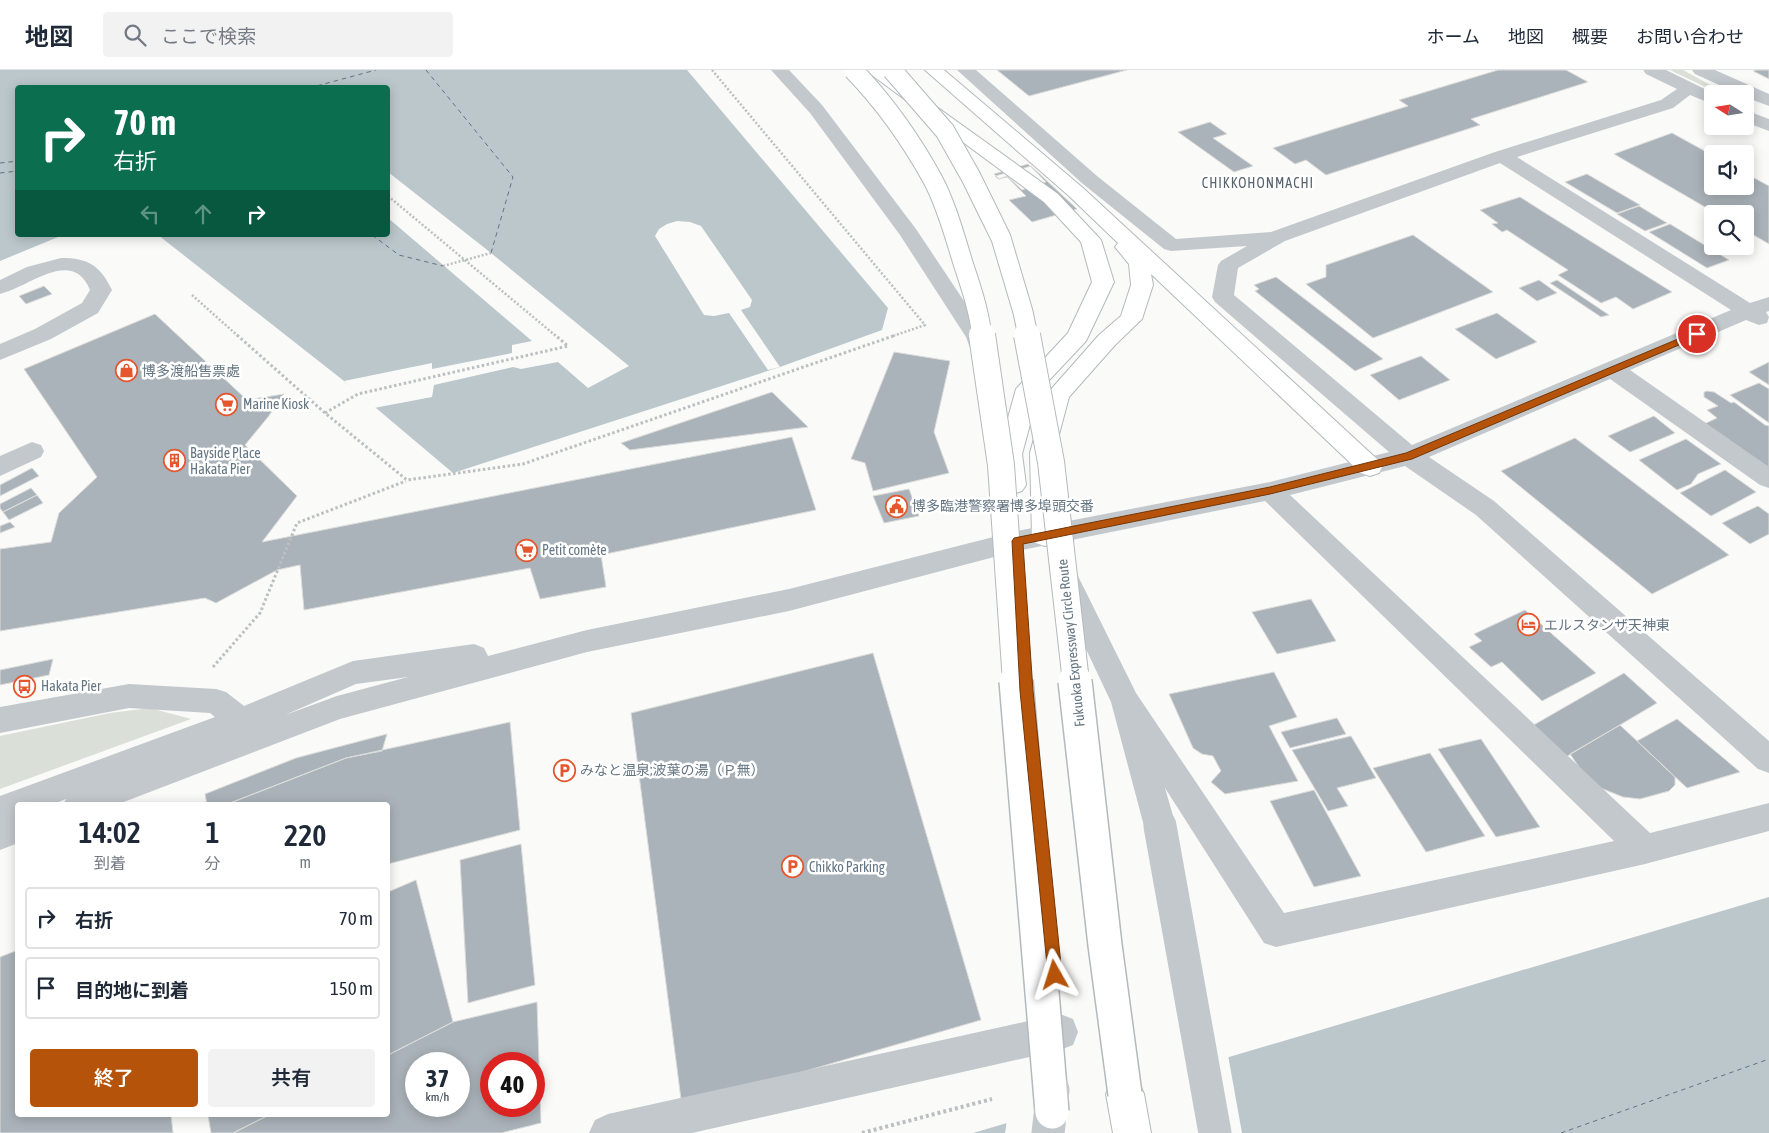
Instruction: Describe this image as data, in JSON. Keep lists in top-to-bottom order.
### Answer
{
  "streets": {
    "highway": ["Fukuoka Expressway Circle Route"]
  },
  "districts": ["CHIKKOHONMACHI"],
  "places": {
    "shop": ["博多渡船售票處"],
    "supermarket": ["Marine Kiosk", "Petit comète"],
    "building": ["Bayside Place Hakata Pier"],
    "public building": ["博多臨港警察署博多埠頭交番"],
    "hotel": ["エルスタンザ天神東"],
    "bus stop": ["Hakata Pier"],
    "parking": ["みなと温泉;波葉の湯（Ｐ無）", "Chikko Parking"]
  },
  "north": "left",
  "page": {
    "header": "地図",
    "search": "ここで検索",
    "nav": [
      "ホーム",
      "地図",
      "概要",
      "お問い合わせ"
    ],
    "turn": ["70 m", "右折"],
    "eta": [
      "14:02",
      "到着",
      "1",
      "分",
      "220",
      "m"
    ],
    "list": [
      {
        "name": "右折",
        "value": "70 m"
      },
      {
        "name": "目的地に到着",
        "value": "150 m"
      }
    ],
    "buttons": ["終了", "共有"],
    "speed": "37 km/h",
    "limit": "40"
  }
}
